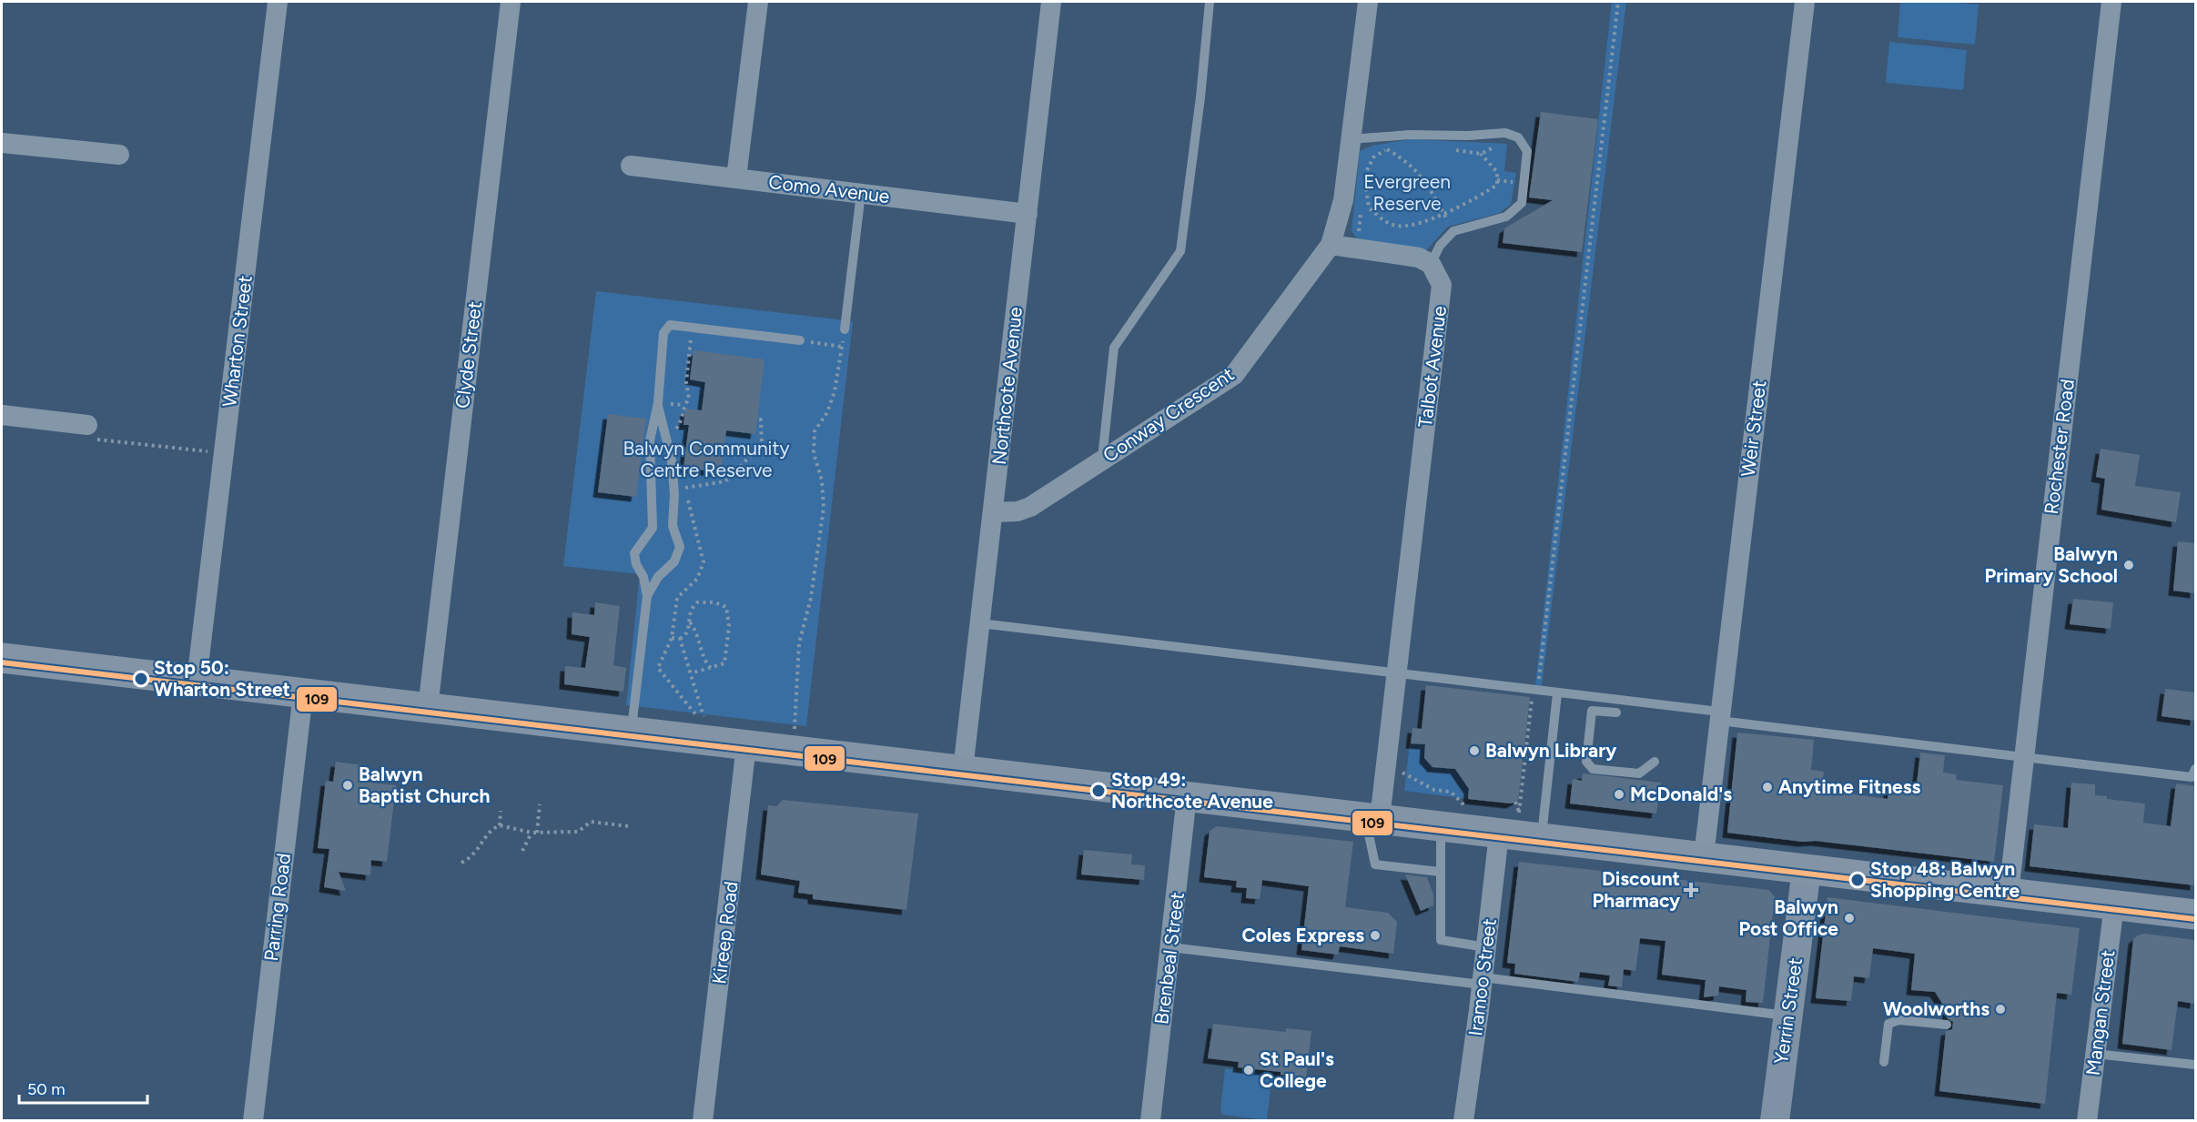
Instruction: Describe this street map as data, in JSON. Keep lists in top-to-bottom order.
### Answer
{
  "streets": {
    "street": [
      "Como Avenue",
      "Wharton Street",
      "Clyde Street",
      "Talbot Avenue",
      "Northcote Avenue",
      "Conway Crescent",
      "Weir Street",
      "Rochester Road",
      "Parring Road",
      "Kireep Road",
      "Brenbeal Street",
      "Iramoo Street",
      "Yerrin Street",
      "Mangan Street"
    ]
  },
  "crossings": [
    ["Como Avenue", "Northcote Avenue"],
    ["Northcote Avenue", "Conway Crescent"]
  ],
  "parks": ["Evergreen Reserve", "Balwyn Community Centre Reserve"],
  "places": {
    "other": [
      "Balwyn Primary School",
      "Stop 50: Wharton Street",
      "Balwyn Library",
      "Balwyn Baptist Church",
      "Anytime Fitness",
      "Stop 49: Northcote Avenue",
      "McDonald's",
      "Stop 48: Balwyn Shopping Centre",
      "Balwyn Post Office",
      "Coles Express",
      "Woolworths",
      "St Paul's College"
    ],
    "health": ["Discount Pharmacy"]
  },
  "lines": ["transit line 109"],
  "scale_bar": "50 m"
}
